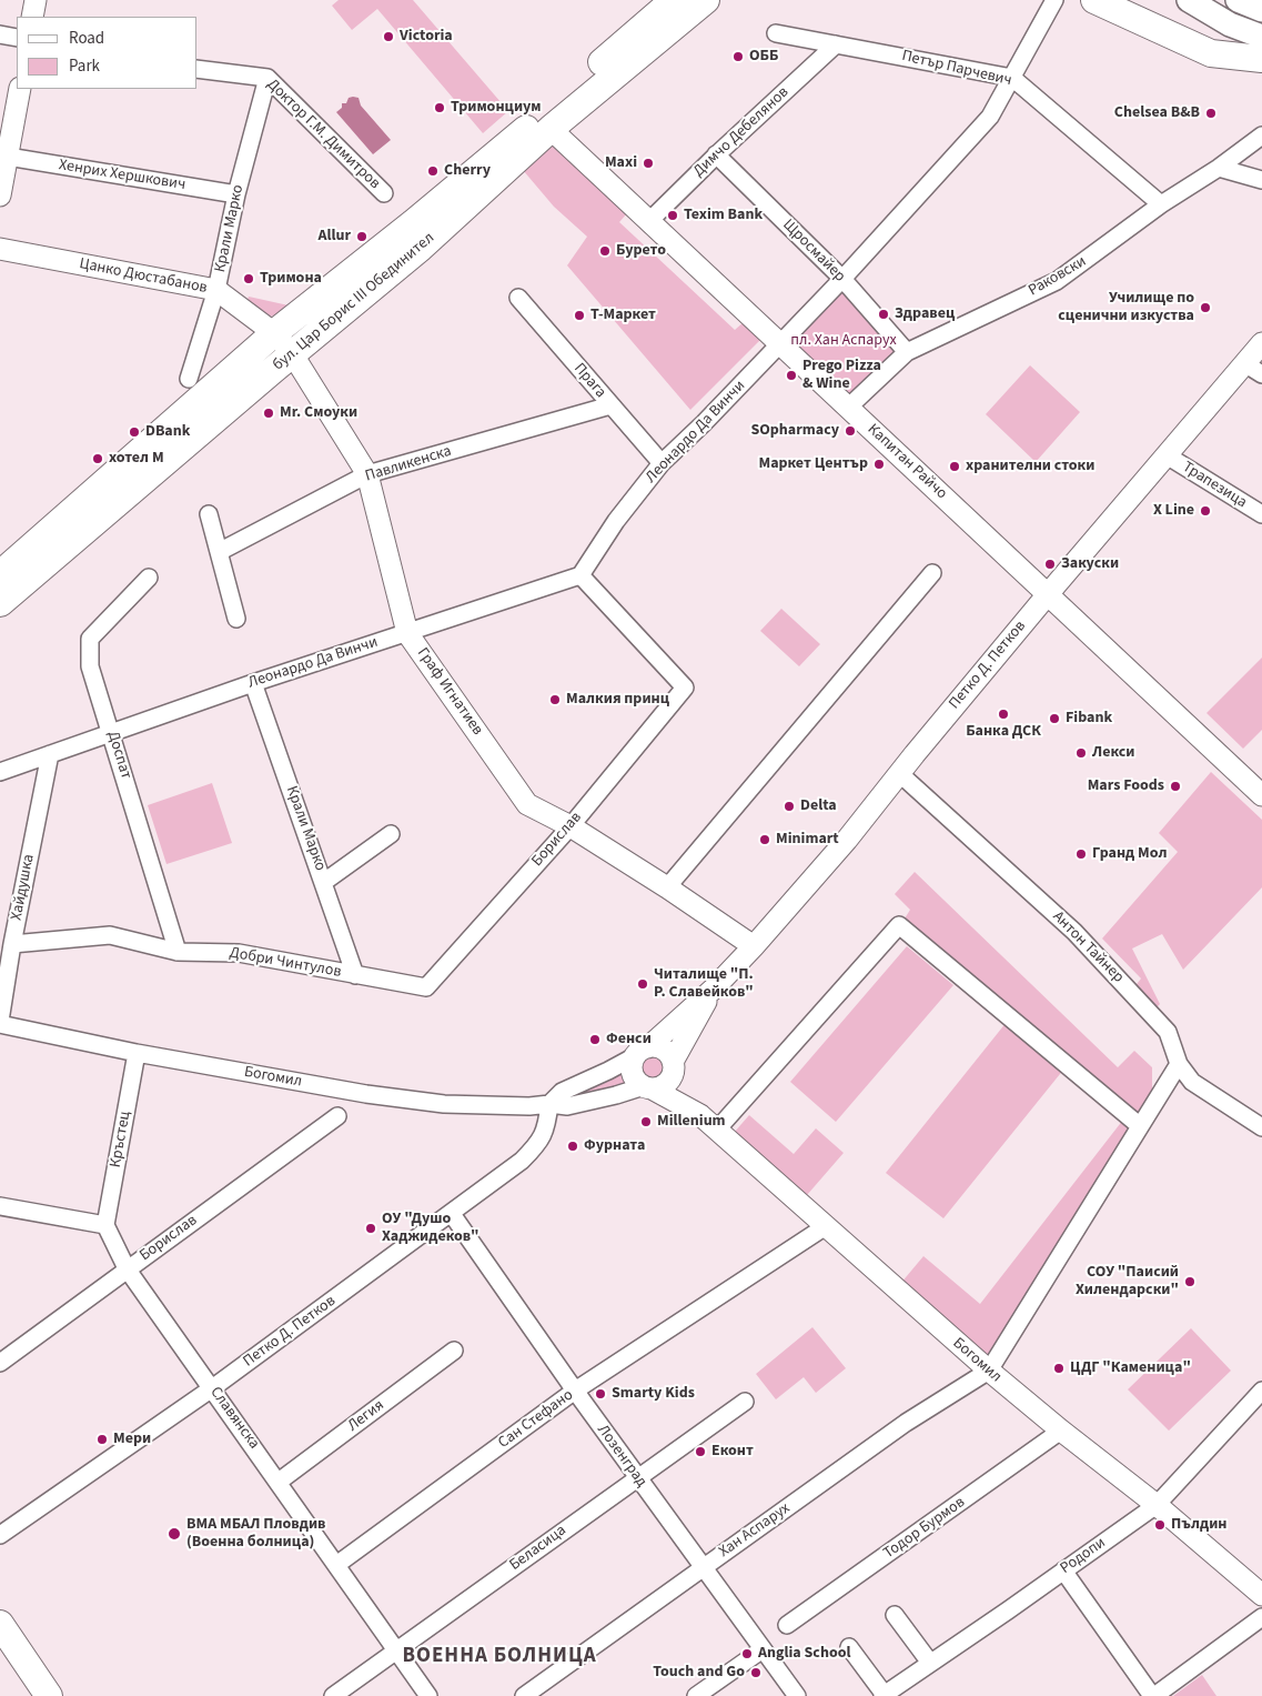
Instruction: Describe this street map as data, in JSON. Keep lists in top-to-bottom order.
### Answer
{
  "streets": {
    "main road": ["бул. Цар Борис III Обединител"],
    "street": [
      "Петър Парчевич",
      "Димчо Дебелянов",
      "Доктор Г.М. Димитров",
      "Хенрих Хершкович",
      "Крали Марко",
      "Щросмайер",
      "Цанко Дюстабанов",
      "Раковски",
      "Прага",
      "Леонардо Да Винчи",
      "Капитан Райчо",
      "Павликенска",
      "Трапезица",
      "Петко Д. Петков",
      "Граф Игнатиев",
      "Доспат",
      "Борислав",
      "Хайдушка",
      "Антон Тайнер",
      "Добри Чинтулов",
      "Богомил",
      "Кръстец",
      "Легия",
      "Славянска",
      "Сан Стефано",
      "Лозенград",
      "Тодор Бурмов",
      "Хан Аспарух",
      "Беласица",
      "Родопи"
    ]
  },
  "crossings": [
    ["Петър Парчевич", "Димчо Дебелянов"],
    ["Петър Парчевич", "Раковски"],
    ["Петър Парчевич", "Леонардо Да Винчи"],
    ["Димчо Дебелянов", "Щросмайер"],
    ["Димчо Дебелянов", "Капитан Райчо"],
    ["Доктор Г.М. Димитров", "Крали Марко"],
    ["Хенрих Хершкович", "Крали Марко"],
    ["Крали Марко", "Цанко Дюстабанов"],
    ["Крали Марко", "Леонардо Да Винчи"],
    ["Крали Марко", "Добри Чинтулов"],
    ["Щросмайер", "Раковски"],
    ["Щросмайер", "Леонардо Да Винчи"],
    ["Цанко Дюстабанов", "бул. Цар Борис III Обединител"],
    ["Цанко Дюстабанов", "Граф Игнатиев"],
    ["Раковски", "Капитан Райчо"],
    ["бул. Цар Борис III Обединител", "Капитан Райчо"],
    ["бул. Цар Борис III Обединител", "Граф Игнатиев"],
    ["Прага", "Леонардо Да Винчи"],
    ["Прага", "Павликенска"],
    ["Леонардо Да Винчи", "Капитан Райчо"],
    ["Леонардо Да Винчи", "Граф Игнатиев"],
    ["Леонардо Да Винчи", "Доспат"],
    ["Леонардо Да Винчи", "Борислав"],
    ["Леонардо Да Винчи", "Хайдушка"],
    ["Капитан Райчо", "Петко Д. Петков"],
    ["Павликенска", "Граф Игнатиев"],
    ["Трапезица", "Петко Д. Петков"],
    ["Петко Д. Петков", "Граф Игнатиев"],
    ["Петко Д. Петков", "Антон Тайнер"],
    ["Петко Д. Петков", "Богомил"],
    ["Петко Д. Петков", "Славянска"],
    ["Петко Д. Петков", "Лозенград"],
    ["Граф Игнатиев", "Борислав"],
    ["Доспат", "Добри Чинтулов"],
    ["Борислав", "Добри Чинтулов"],
    ["Борислав", "Славянска"],
    ["Хайдушка", "Добри Чинтулов"],
    ["Хайдушка", "Богомил"],
    ["Богомил", "Кръстец"],
    ["Богомил", "Сан Стефано"],
    ["Богомил", "Тодор Бурмов"],
    ["Богомил", "Хан Аспарух"],
    ["Богомил", "Родопи"],
    ["Кръстец", "Славянска"],
    ["Легия", "Славянска"],
    ["Славянска", "Сан Стефано"],
    ["Славянска", "Беласица"],
    ["Сан Стефано", "Лозенград"],
    ["Лозенград", "Хан Аспарух"],
    ["Лозенград", "Беласица"]
  ],
  "districts": ["ВОЕННА БОЛНИЦА"],
  "parks": ["пл. Хан Аспарух"],
  "places": [
    "Victoria",
    "ОББ",
    "Тримонциум",
    "Chelsea B&B",
    "Maxi",
    "Cherry",
    "Texim Bank",
    "Allur",
    "Бурето",
    "Тримона",
    "Училище по сценични изкуства",
    "Здравец",
    "Т-Маркет",
    "Prego Pizza & Wine",
    "Mr. Смоуки",
    "SOpharmacy",
    "DBank",
    "хотел М",
    "Маркет Център",
    "хранителни стоки",
    "X Line",
    "Закуски",
    "Малкия принц",
    "Банка ДСК",
    "Fibank",
    "Лекси",
    "Mars Foods",
    "Delta",
    "Minimart",
    "Гранд Мол",
    "Читалище \"П. Р. Славейков\"",
    "Фенси",
    "Millenium",
    "Фурната",
    "ОУ \"Душо Хаджидеков\"",
    "СОУ \"Паисий Хилендарски\"",
    "ЦДГ \"Каменица\"",
    "Smarty Kids",
    "Мери",
    "Еконт",
    "Пълдин",
    "ВМА МБАЛ Пловдив (Военна болница)",
    "Anglia School",
    "Touch and Go"
  ],
  "legend": ["Road", "Park"]
}
